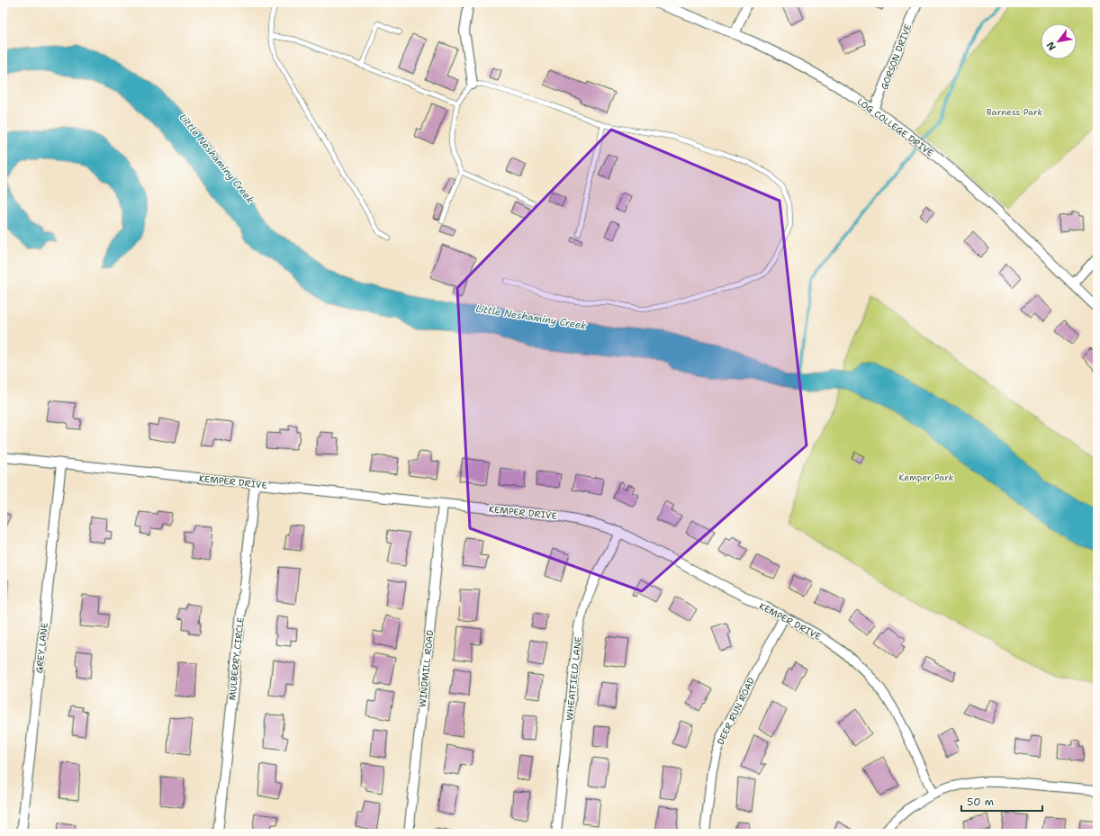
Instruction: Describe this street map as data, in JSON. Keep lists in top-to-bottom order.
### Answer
{
  "streets": {
    "street": [
      "GORSON DRIVE",
      "LOG COLLEGE DRIVE",
      "KEMPER DRIVE",
      "GREY LANE",
      "MULBERRY CIRCLE",
      "WINDMILL ROAD",
      "WHEATFIELD LANE",
      "DEER RUN ROAD"
    ]
  },
  "crossings": [
    ["GORSON DRIVE", "LOG COLLEGE DRIVE"],
    ["KEMPER DRIVE", "GREY LANE"],
    ["KEMPER DRIVE", "MULBERRY CIRCLE"],
    ["KEMPER DRIVE", "WINDMILL ROAD"],
    ["KEMPER DRIVE", "WHEATFIELD LANE"],
    ["KEMPER DRIVE", "DEER RUN ROAD"]
  ],
  "water": ["Little Neshaminy Creek"],
  "parks": ["Barness Park", "Kemper Park"],
  "scale_bar": "50 m",
  "north": "bottom left"
}
